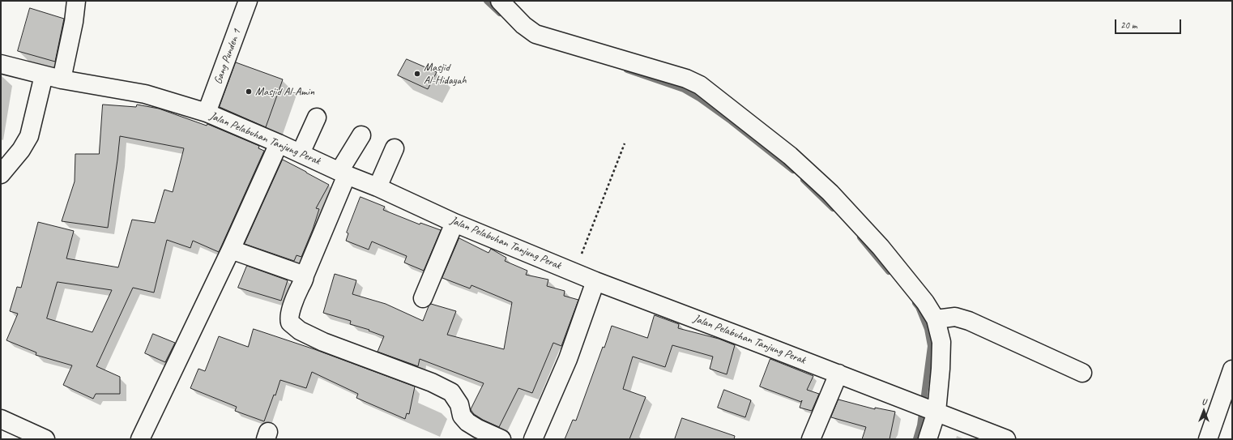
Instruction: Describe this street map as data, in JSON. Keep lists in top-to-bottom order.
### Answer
{
  "streets": {
    "street": ["Gang Punden 1", "Jalan Pelabuhan Tanjung Perak"]
  },
  "crossings": [
    ["Gang Punden 1", "Jalan Pelabuhan Tanjung Perak"]
  ],
  "places": ["Masjid Al-Hidayah", "Masjid Al-Amin"],
  "scale_bar": "20 m",
  "north": "top"
}
